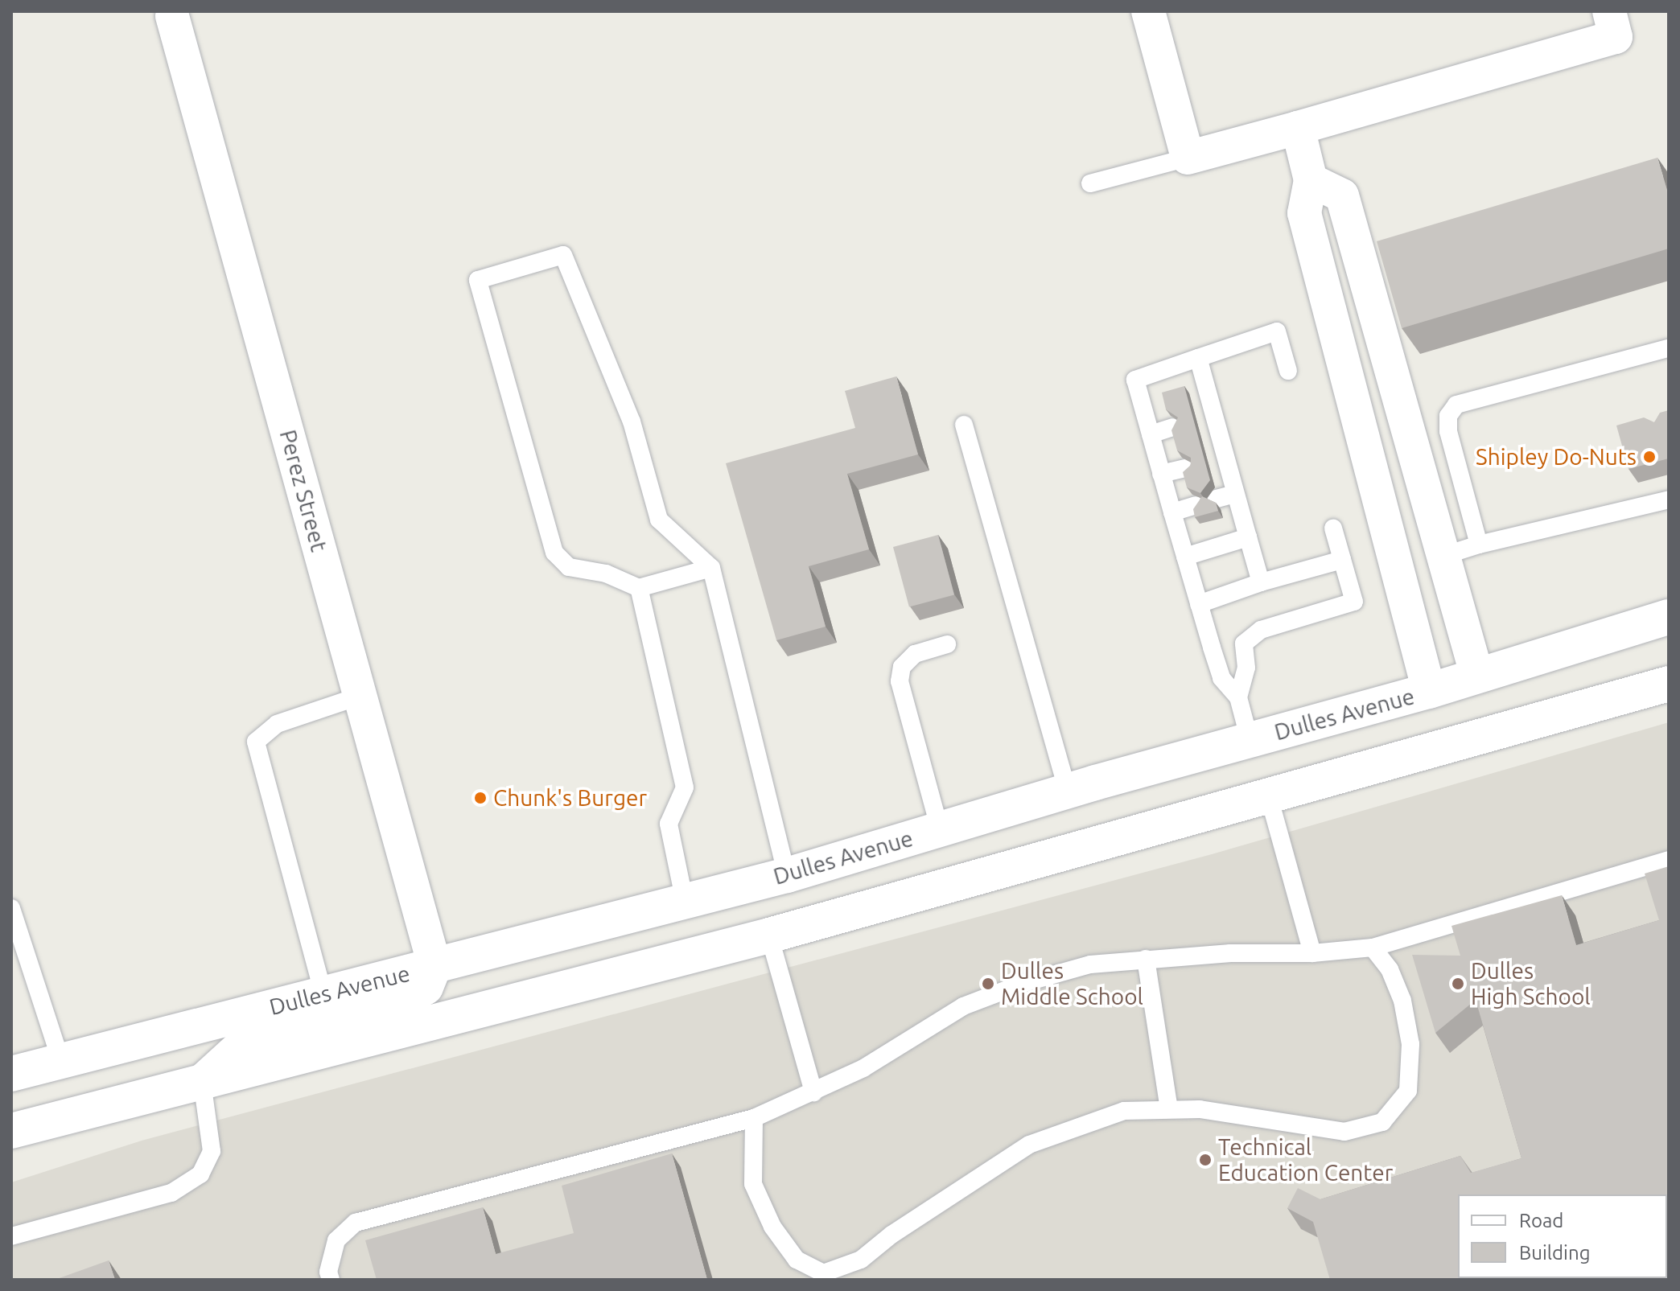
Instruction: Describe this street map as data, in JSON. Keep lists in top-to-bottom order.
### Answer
{
  "streets": {
    "main road": ["Dulles Avenue"],
    "street": ["Perez Street"]
  },
  "crossings": [
    ["Perez Street", "Dulles Avenue"]
  ],
  "places": [
    "Shipley Do-Nuts",
    "Chunk's Burger",
    "Dulles Middle School",
    "Dulles High School",
    "Technical Education Center"
  ],
  "legend": ["Road", "Building"]
}
